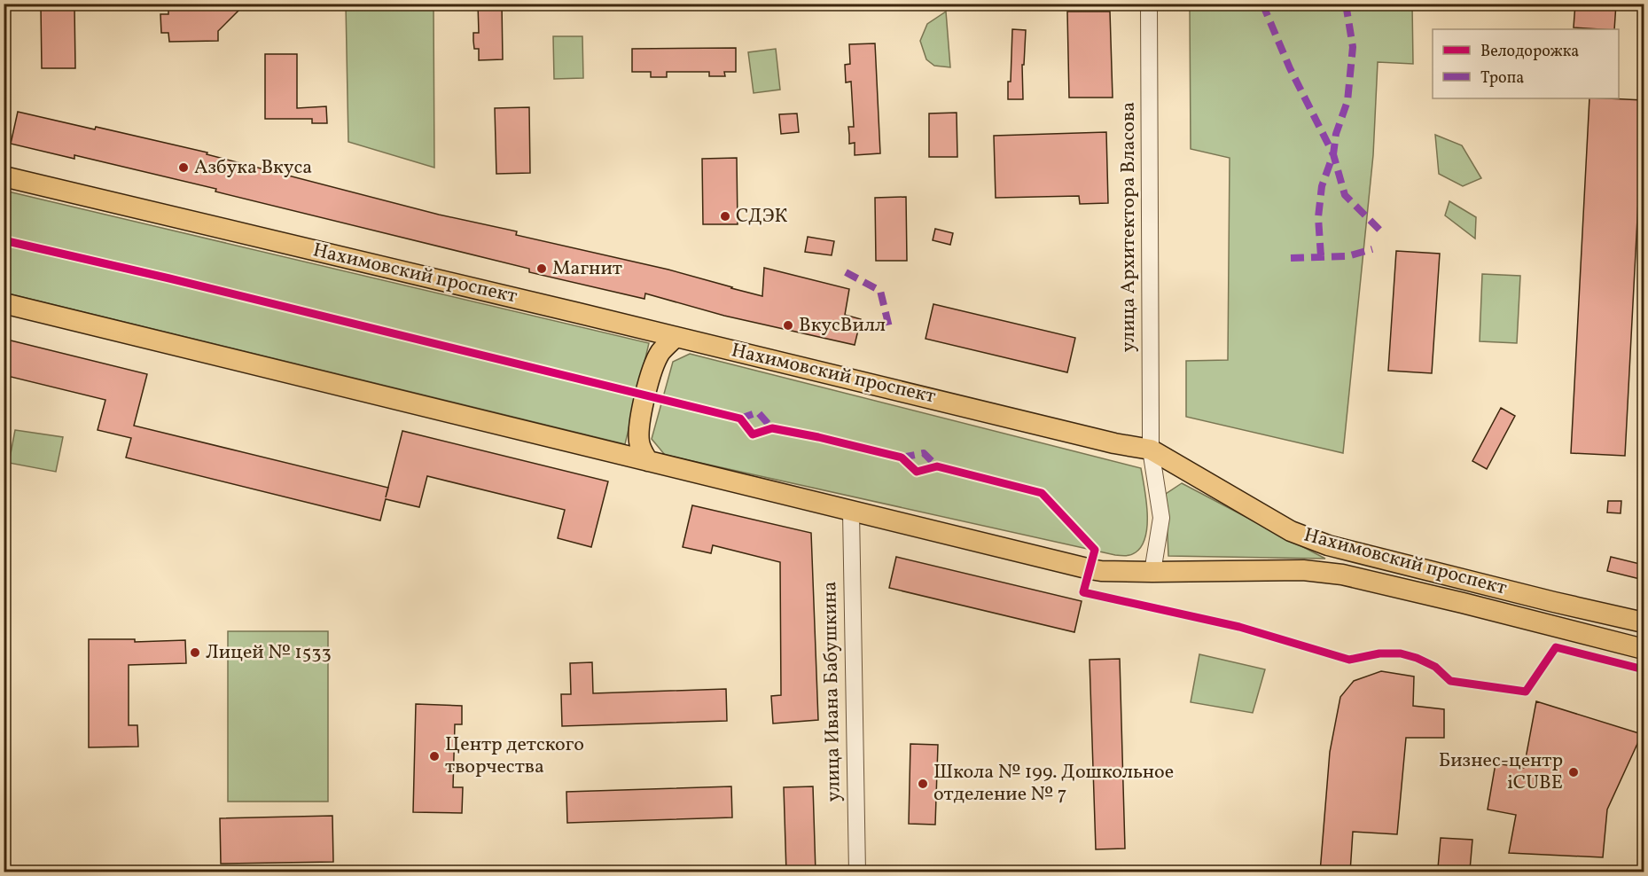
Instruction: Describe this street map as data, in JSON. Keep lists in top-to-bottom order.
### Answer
{
  "streets": {
    "main road": ["Нахимовский проспект"],
    "street": ["улица Архитектора Власова", "улица Ивана Бабушкина"]
  },
  "crossings": [
    ["улица Архитектора Власова", "Нахимовский проспект"],
    ["Нахимовский проспект", "улица Ивана Бабушкина"]
  ],
  "places": [
    "Азбука Вкуса",
    "СДЭК",
    "Магнит",
    "ВкусВилл",
    "Лицей № 1533",
    "Центр детского творчества",
    "Бизнес-центр iCUBE",
    "Школа № 199. Дошкольное отделение № 7"
  ],
  "legend": ["Велодорожка", "Тропа"]
}
